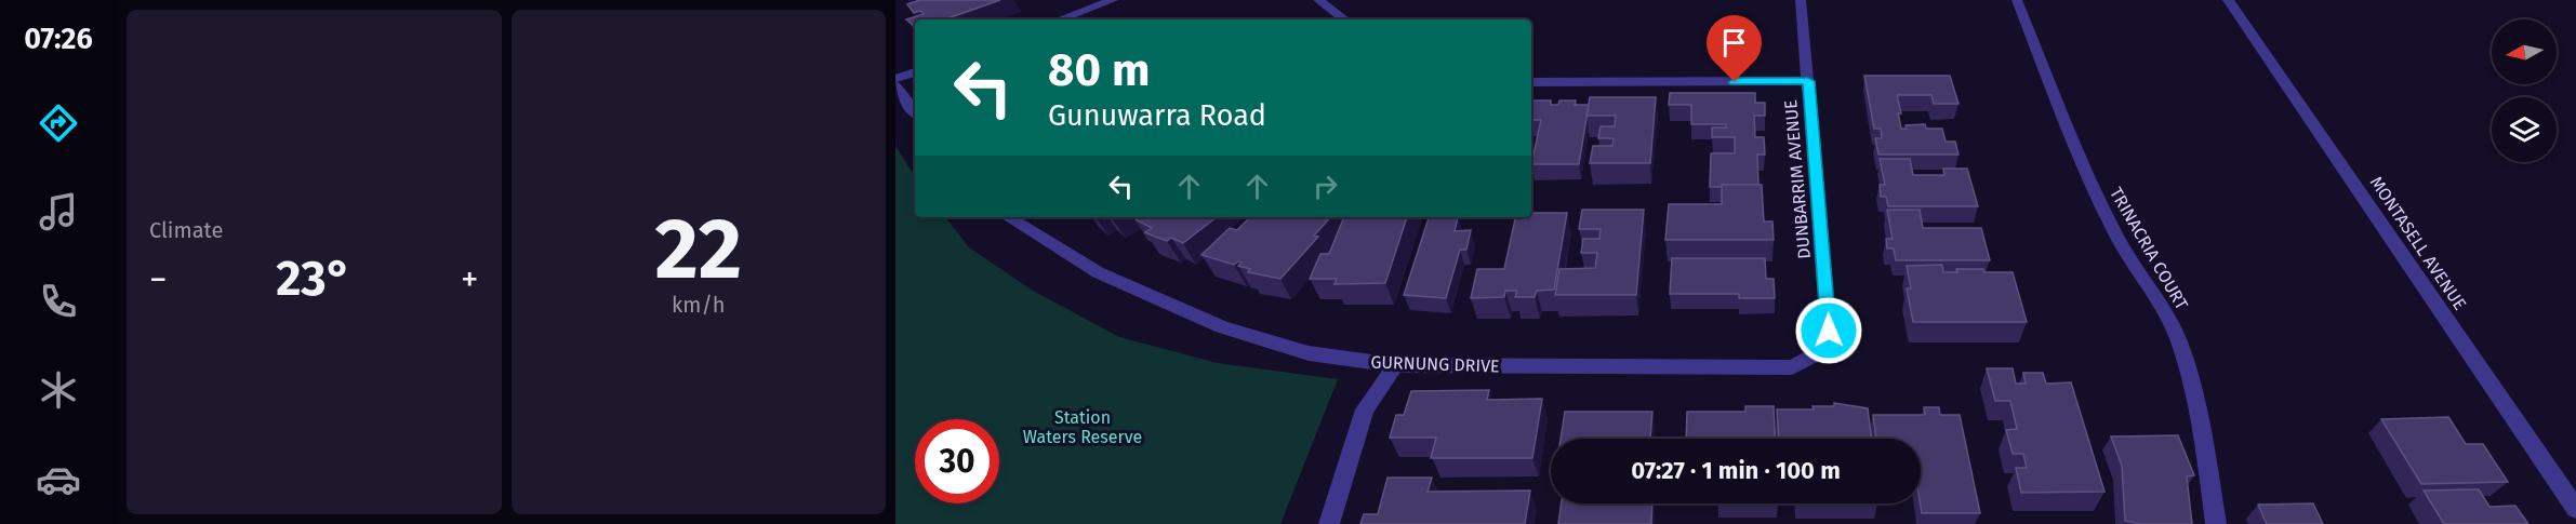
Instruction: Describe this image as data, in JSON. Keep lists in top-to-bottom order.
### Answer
{
  "streets": {
    "street": [
      "DUNBARRIM AVENUE",
      "MONTASELL AVENUE",
      "TRINACRIA COURT",
      "GURNUNG DRIVE"
    ]
  },
  "crossings": [
    ["DUNBARRIM AVENUE", "GURNUNG DRIVE"]
  ],
  "parks": ["Station Waters Reserve"],
  "north": "left",
  "page": {
    "tabs": "07:26",
    "tile": [
      "Climate",
      ["22", "km/h"]
    ],
    "turn": ["80 m", "Gunuwarra Road"],
    "heat": ["−", "23°", "+"],
    "limit": "30",
    "trip": "07:27 · 1 min · 100 m"
  }
}
